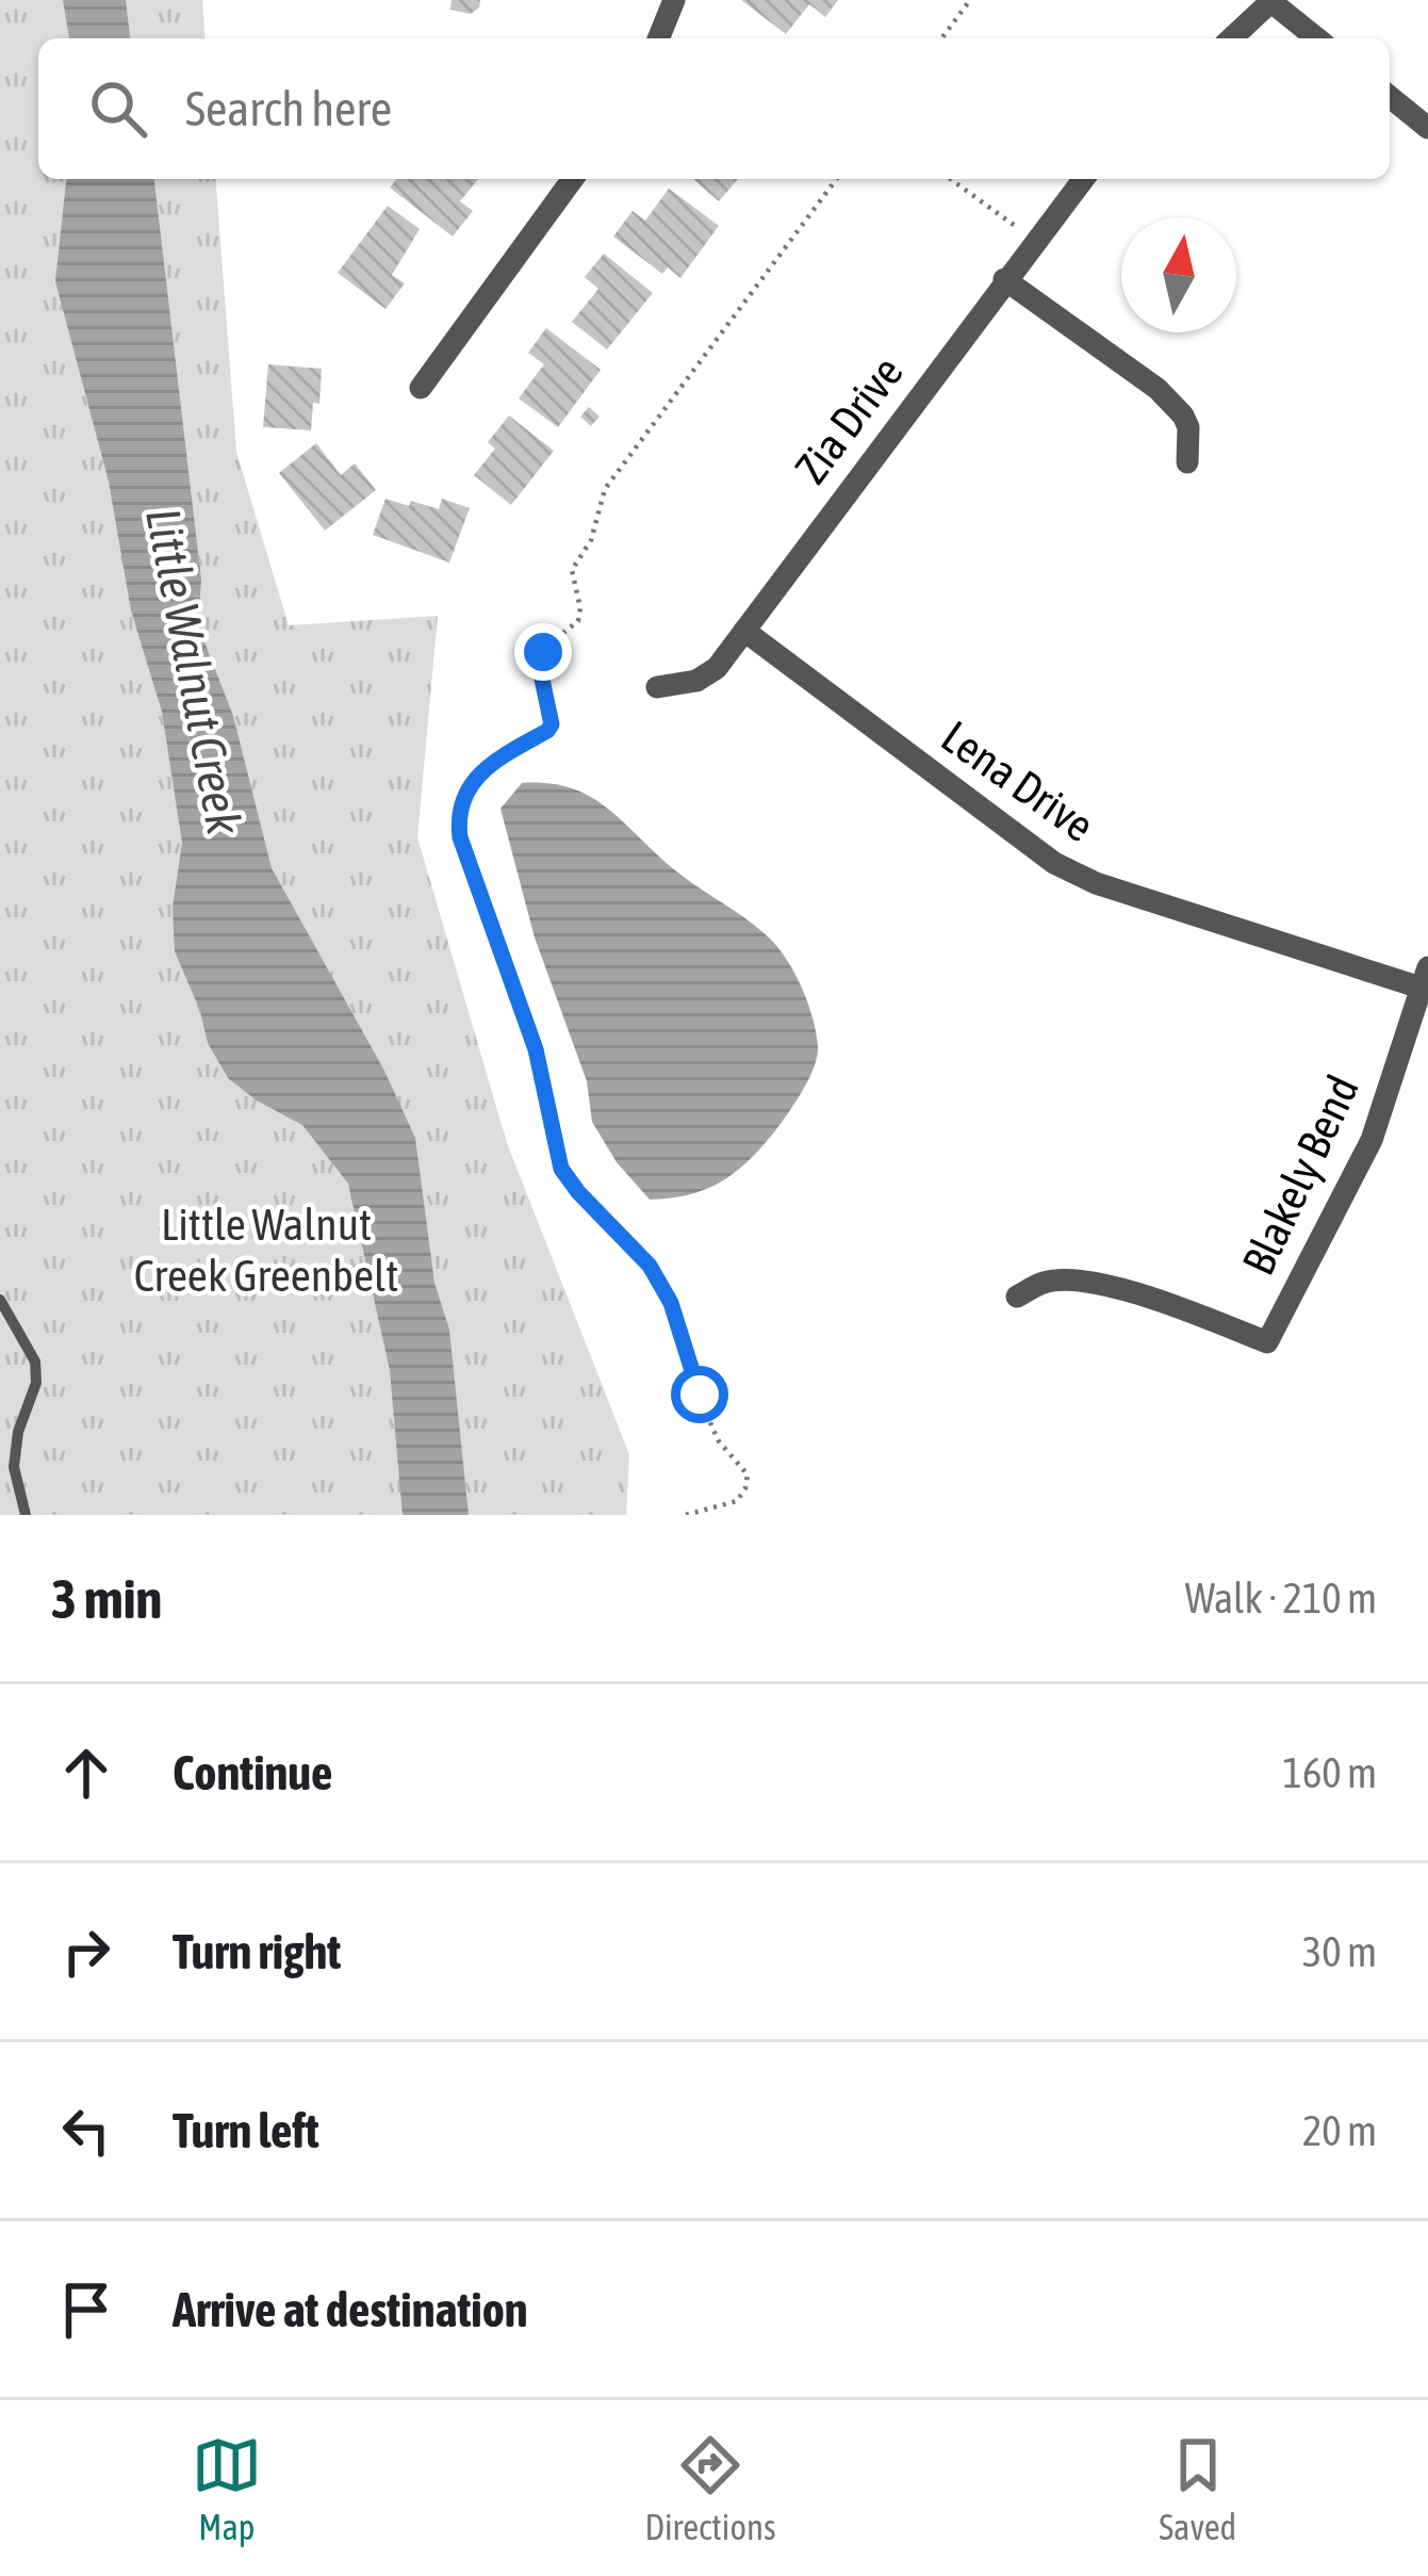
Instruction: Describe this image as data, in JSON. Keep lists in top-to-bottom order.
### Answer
{
  "streets": {
    "street": ["Zia Drive", "Lena Drive", "Blakely Bend"]
  },
  "crossings": [
    ["Zia Drive", "Lena Drive"],
    ["Lena Drive", "Blakely Bend"]
  ],
  "water": ["Little Walnut Creek"],
  "parks": ["Little Walnut Creek Greenbelt"],
  "north": "top",
  "page": {
    "search": "Search here",
    "heading": ["3 min", "Walk · 210 m"],
    "list": [
      ["Continue", "160 m"],
      ["Turn right", "30 m"],
      ["Turn left", "20 m"],
      "Arrive at destination"
    ],
    "nav": ["Map", "Directions", "Saved"]
  }
}
